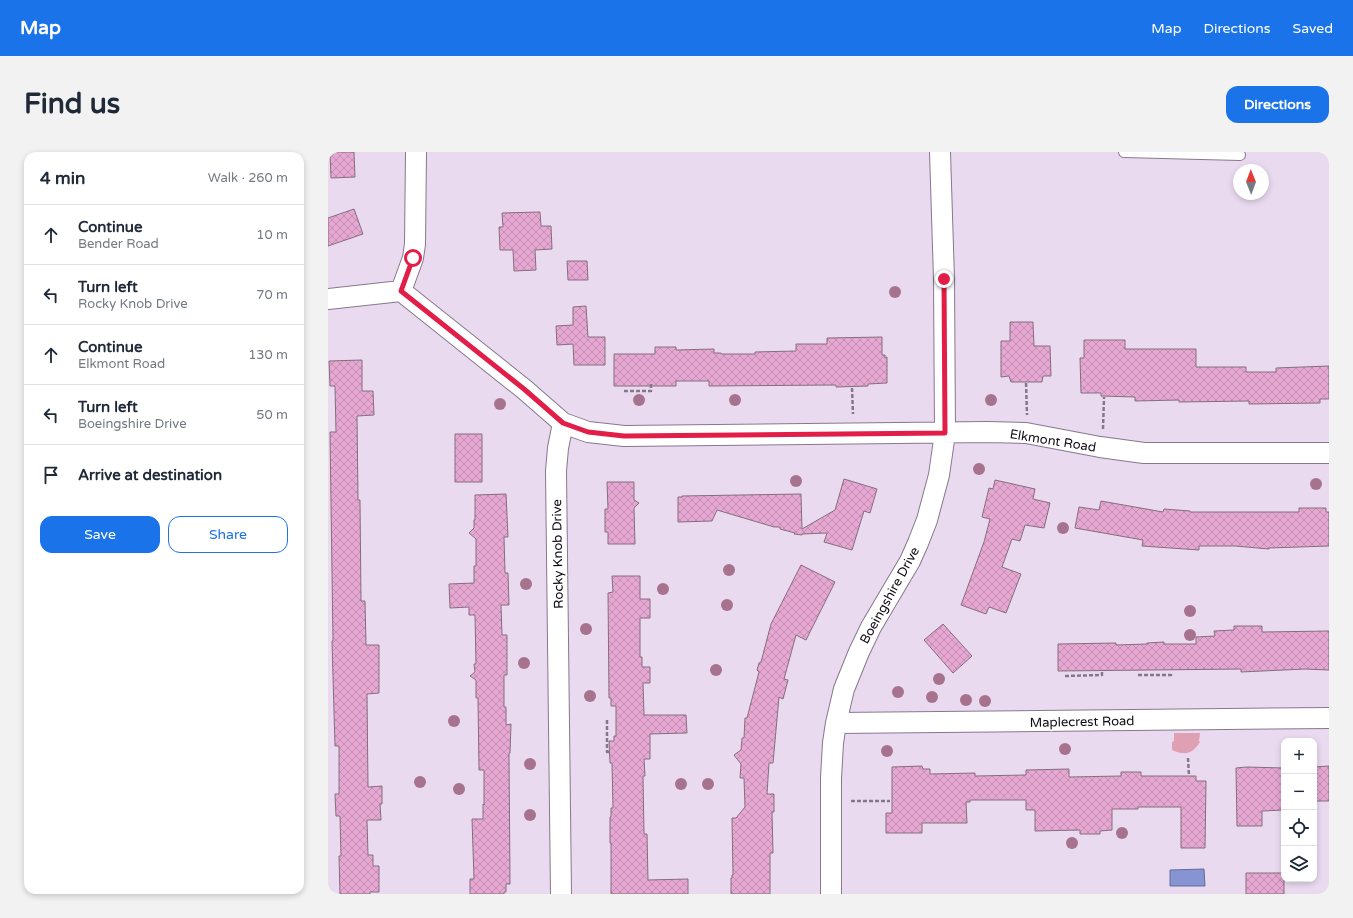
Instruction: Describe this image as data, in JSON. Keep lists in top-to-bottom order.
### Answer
{
  "streets": {
    "street": [
      "Elkmont Road",
      "Rocky Knob Drive",
      "Boeingshire Drive",
      "Maplecrest Road"
    ]
  },
  "crossings": [
    ["Elkmont Road", "Rocky Knob Drive"],
    ["Elkmont Road", "Boeingshire Drive"],
    ["Boeingshire Drive", "Maplecrest Road"]
  ],
  "north": "top",
  "page": {
    "header": "Map",
    "nav": ["Map", "Directions", "Saved"],
    "buttons": [
      "Directions",
      ["Save", "Share"]
    ],
    "title": "Find us",
    "heading": ["4 min", "Walk · 260 m"],
    "list": [
      ["Continue", "Bender Road", "10 m"],
      ["Turn left", "Rocky Knob Drive", "70 m"],
      ["Continue", "Elkmont Road", "130 m"],
      ["Turn left", "Boeingshire Drive", "50 m"],
      "Arrive at destination"
    ],
    "map_buttons": ["+", "−"]
  }
}
